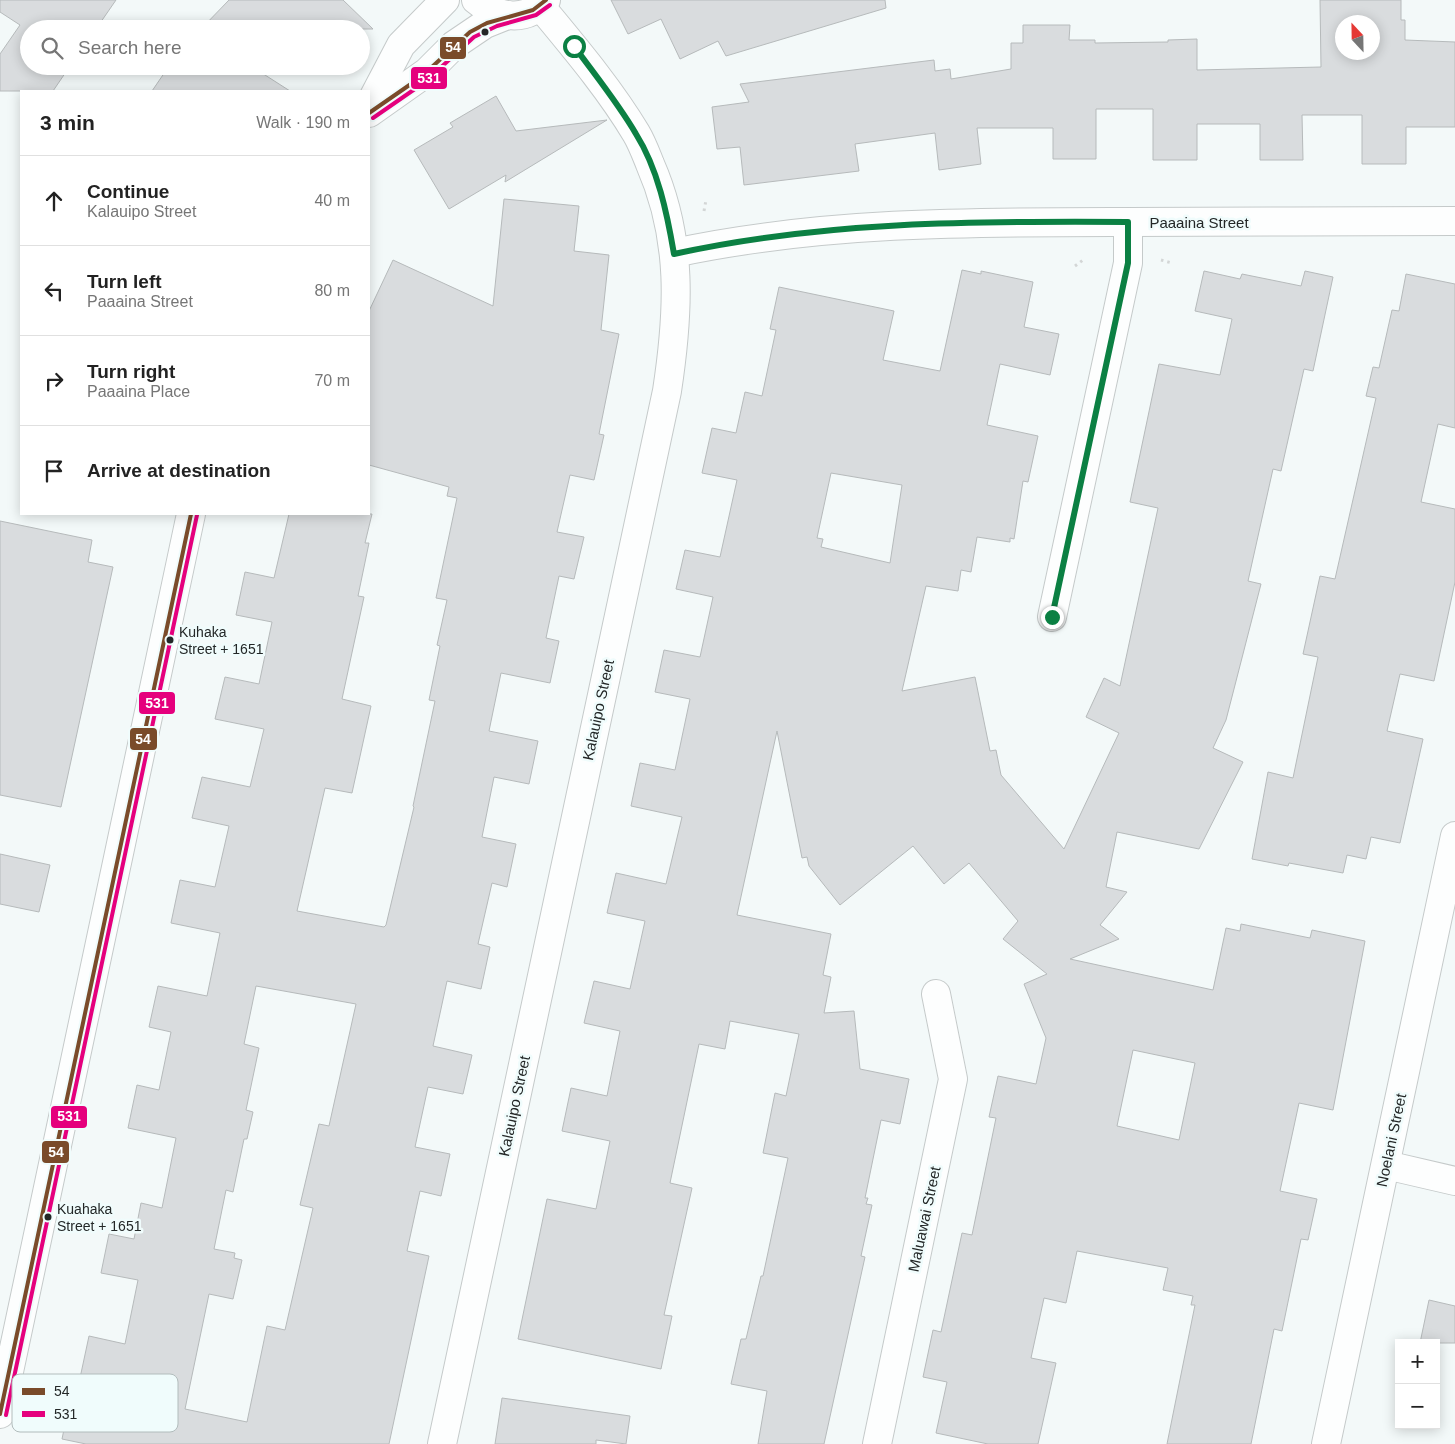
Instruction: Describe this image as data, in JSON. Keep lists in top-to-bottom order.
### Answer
{
  "streets": {
    "street": [
      "Paaaina Street",
      "Kalauipo Street",
      "Noelani Street",
      "Maluawai Street"
    ]
  },
  "crossings": [
    ["Paaaina Street", "Kalauipo Street"]
  ],
  "places": ["Kuhaka Street + 1651", "Kuahaka Street + 1651"],
  "lines": ["transit line 54", "transit line 531"],
  "legend": ["54", "531"],
  "north": "top",
  "page": {
    "search": "Search here",
    "heading": ["3 min", "Walk · 190 m"],
    "list": [
      ["Continue", "Kalauipo Street", "40 m"],
      ["Turn left", "Paaaina Street", "80 m"],
      ["Turn right", "Paaaina Place", "70 m"],
      "Arrive at destination"
    ],
    "map_buttons": ["+", "−"]
  }
}
